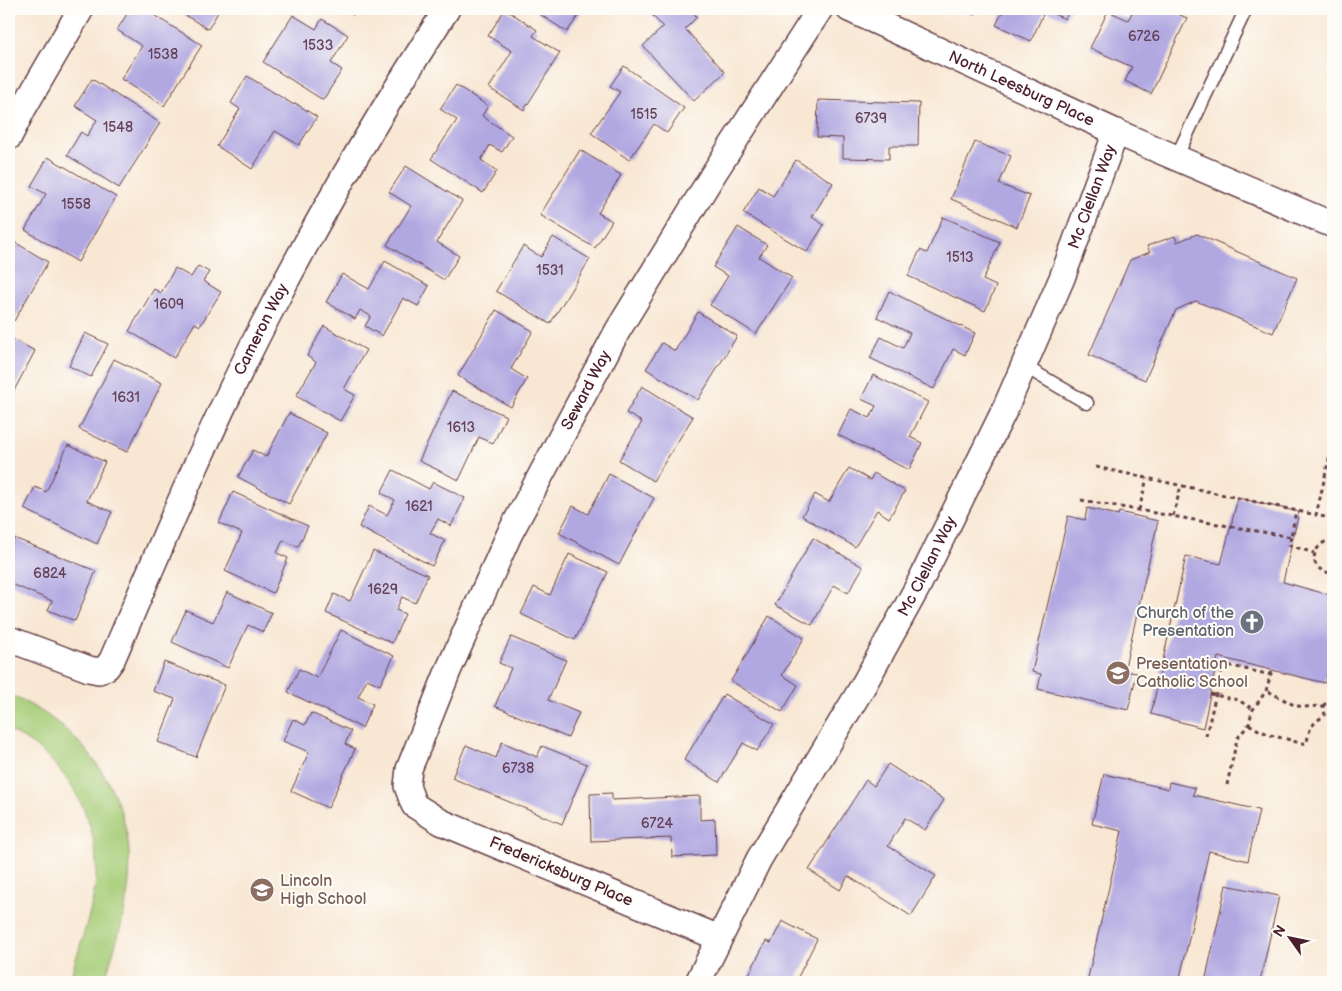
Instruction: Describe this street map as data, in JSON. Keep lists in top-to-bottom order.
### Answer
{
  "streets": {
    "street": [
      "North Leesburg Place",
      "Mc Clellan Way",
      "Cameron Way",
      "Seward Way",
      "Fredericksburg Place"
    ]
  },
  "crossings": [
    ["North Leesburg Place", "Mc Clellan Way"],
    ["Mc Clellan Way", "Fredericksburg Place"],
    ["Seward Way", "Fredericksburg Place"]
  ],
  "places": {
    "church": ["Church of the Presentation"],
    "school or university": ["Presentation Catholic School", "Lincoln High School"]
  },
  "house_numbers": [
    "6726",
    "1533",
    "1538",
    "1515",
    "6739",
    "1548",
    "1558",
    "1513",
    "1531",
    "1609",
    "1631",
    "1613",
    "1621",
    "6824",
    "1629",
    "6738",
    "6724"
  ],
  "north": "top left"
}
